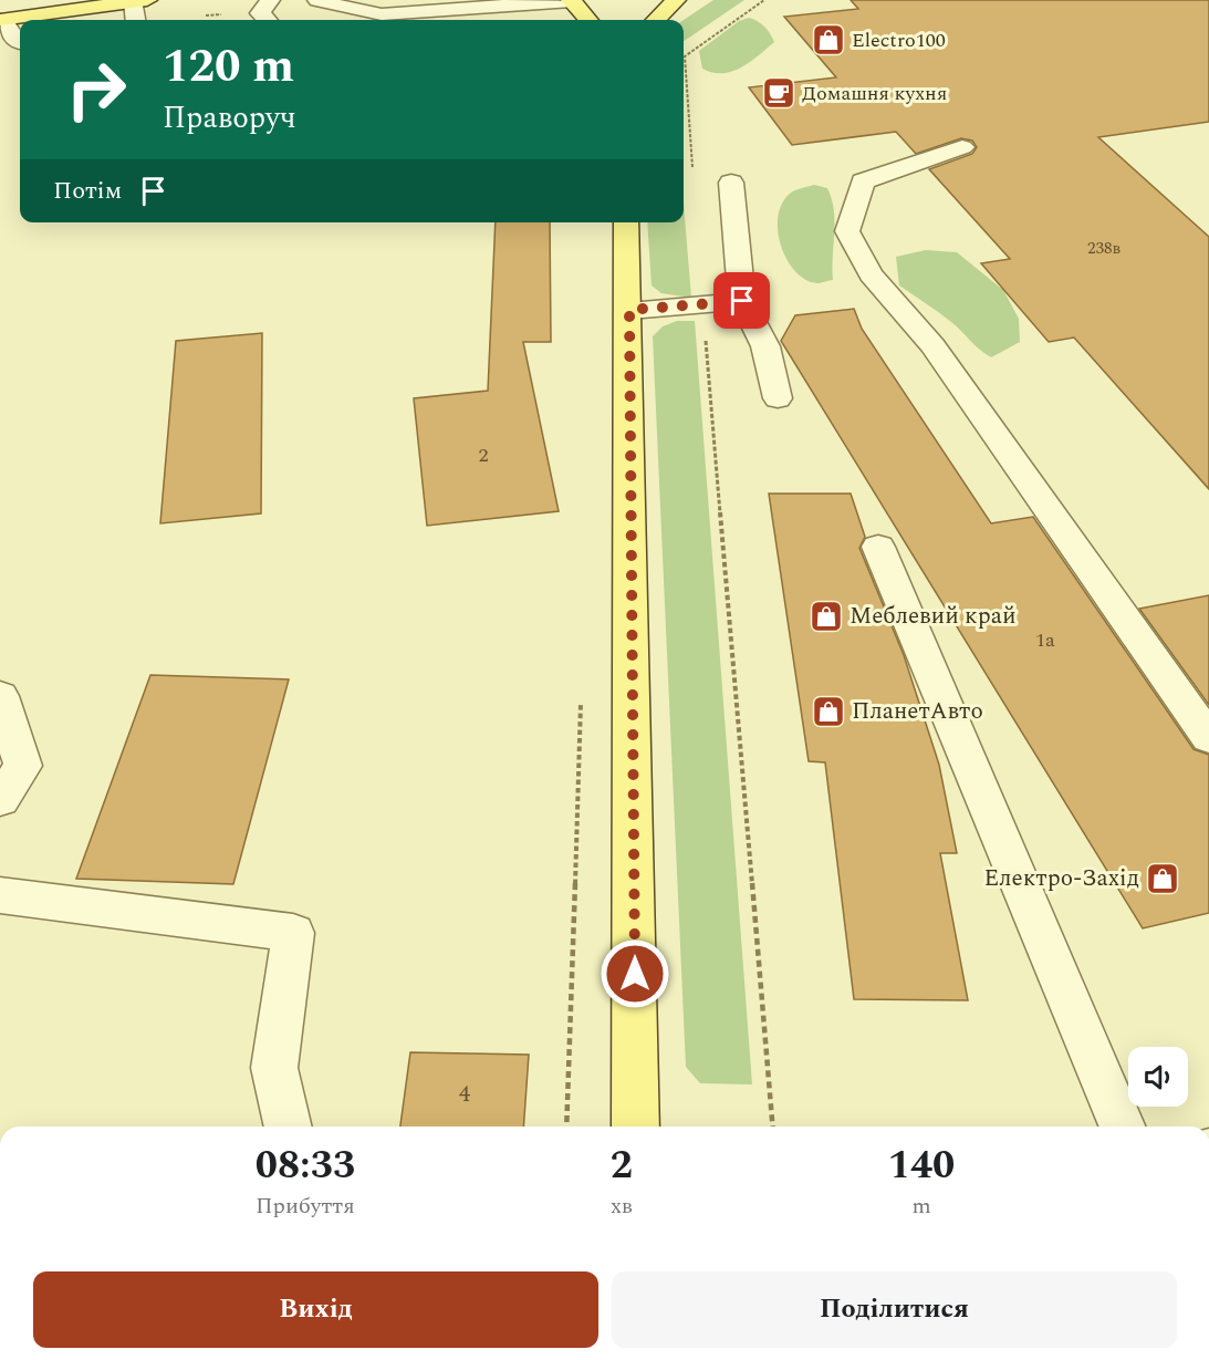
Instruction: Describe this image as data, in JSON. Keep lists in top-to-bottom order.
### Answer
{
  "places": {
    "shop": [
      "Electro100",
      "Меблевий край",
      "ПланетАвто",
      "Електро-Захід"
    ],
    "cafe": ["Домашня кухня"]
  },
  "house_numbers": [
    "238в",
    "2",
    "1а",
    "4"
  ],
  "page": {
    "turn": ["120 m", "Праворуч"],
    "then": "Потім",
    "eta": [
      "08:33",
      "Прибуття",
      "2",
      "хв",
      "140",
      "m"
    ],
    "buttons": ["Вихід", "Поділитися"]
  }
}
